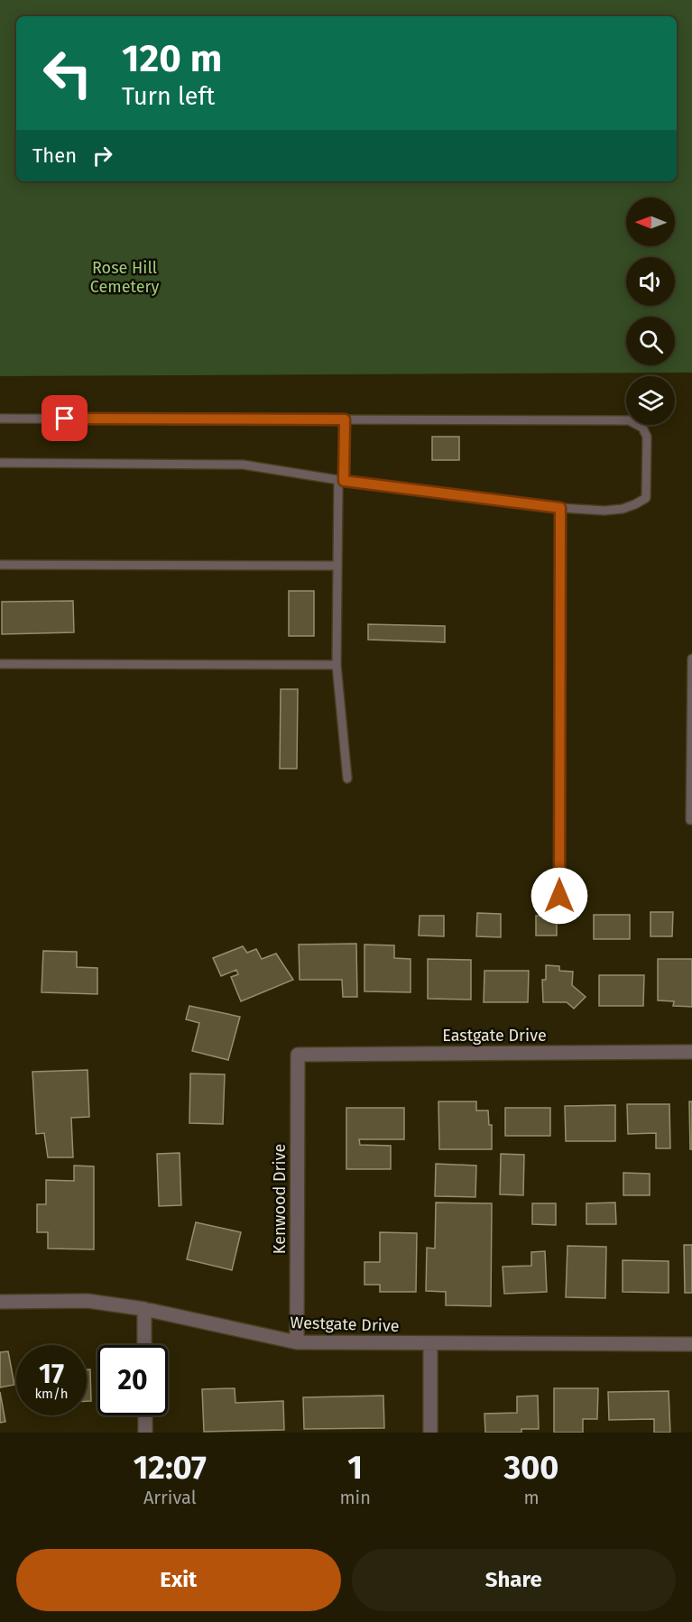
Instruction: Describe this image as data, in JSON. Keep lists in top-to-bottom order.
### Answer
{
  "streets": {
    "street": ["Eastgate Drive", "Kenwood Drive", "Westgate Drive"]
  },
  "crossings": [
    ["Eastgate Drive", "Kenwood Drive"],
    ["Kenwood Drive", "Westgate Drive"]
  ],
  "parks": ["Rose Hill Cemetery"],
  "north": "left",
  "page": {
    "turn": ["120 m", "Turn left"],
    "then": "Then",
    "speed": "17 km/h",
    "limit": "20",
    "eta": [
      "12:07",
      "Arrival",
      "1",
      "min",
      "300",
      "m"
    ],
    "buttons": ["Exit", "Share"]
  }
}
